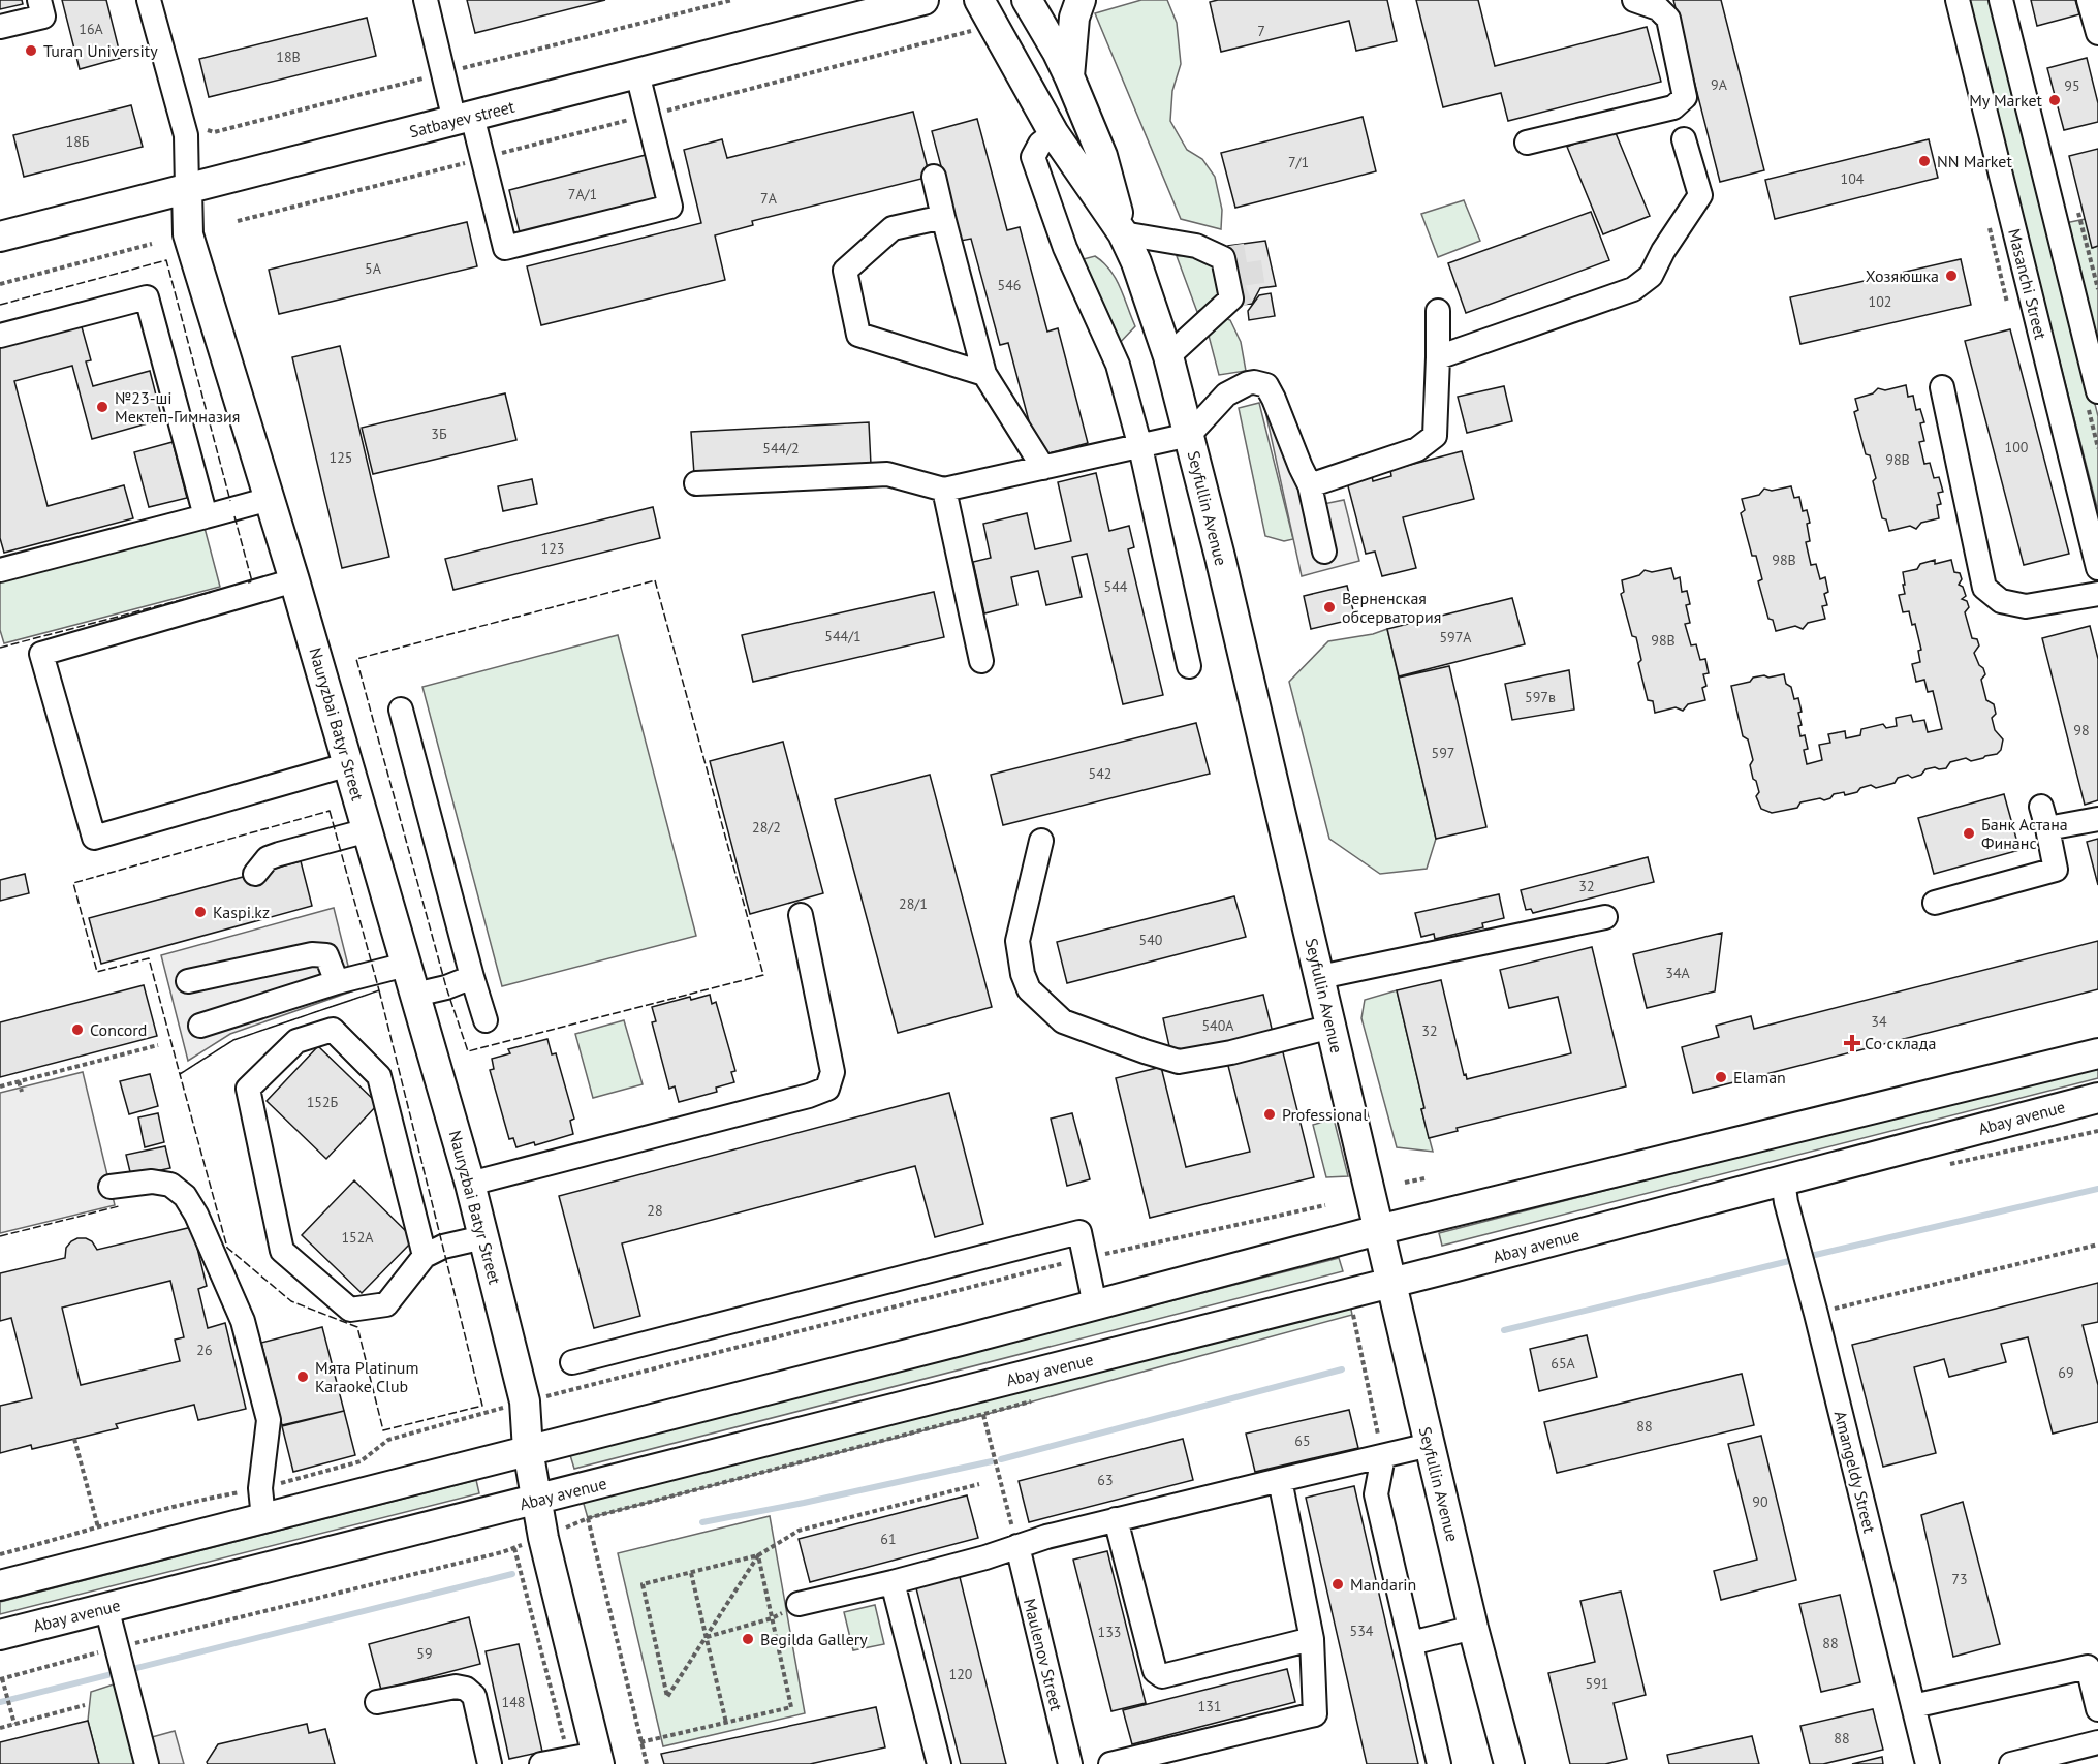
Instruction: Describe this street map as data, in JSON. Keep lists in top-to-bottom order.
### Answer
{
  "streets": {
    "main road": [
      "Satbayev street",
      "Seyfullin Avenue",
      "Nauryzbai Batyr Street",
      "Abay avenue"
    ],
    "street": ["Masanchi Street", "Amangeldy Street", "Maulenov Street"]
  },
  "crossings": [
    ["Satbayev street", "Nauryzbai Batyr Street"],
    ["Seyfullin Avenue", "Abay avenue"],
    ["Nauryzbai Batyr Street", "Abay avenue"],
    ["Abay avenue", "Amangeldy Street"]
  ],
  "places": {
    "other": [
      "Turan University",
      "My Market",
      "NN Market",
      "Хозяюшка",
      "№23-ші Мектеп-Гимназия",
      "Верненская обсерватория",
      "Банк Астана Финанс",
      "Kaspi.kz",
      "Concord",
      "Elaman",
      "Professional",
      "Мята Platinum Karaoke Club",
      "Mandarin",
      "Begilda Gallery"
    ],
    "health": ["Со склада"]
  },
  "house_numbers": [
    "16А",
    "7",
    "18В",
    "9А",
    "95",
    "18Б",
    "7/1",
    "104",
    "7А/1",
    "7А",
    "5А",
    "546",
    "102",
    "3Б",
    "100",
    "544/2",
    "125",
    "98В",
    "123",
    "98В",
    "544",
    "544/1",
    "597А",
    "98В",
    "597в",
    "98",
    "597",
    "542",
    "28/2",
    "32",
    "28/1",
    "540",
    "34А",
    "34",
    "540А",
    "32",
    "152Б",
    "28",
    "152А",
    "26",
    "65А",
    "69",
    "88",
    "65",
    "63",
    "90",
    "61",
    "73",
    "534",
    "133",
    "88",
    "59",
    "120",
    "591",
    "148",
    "131",
    "88"
  ]
}
